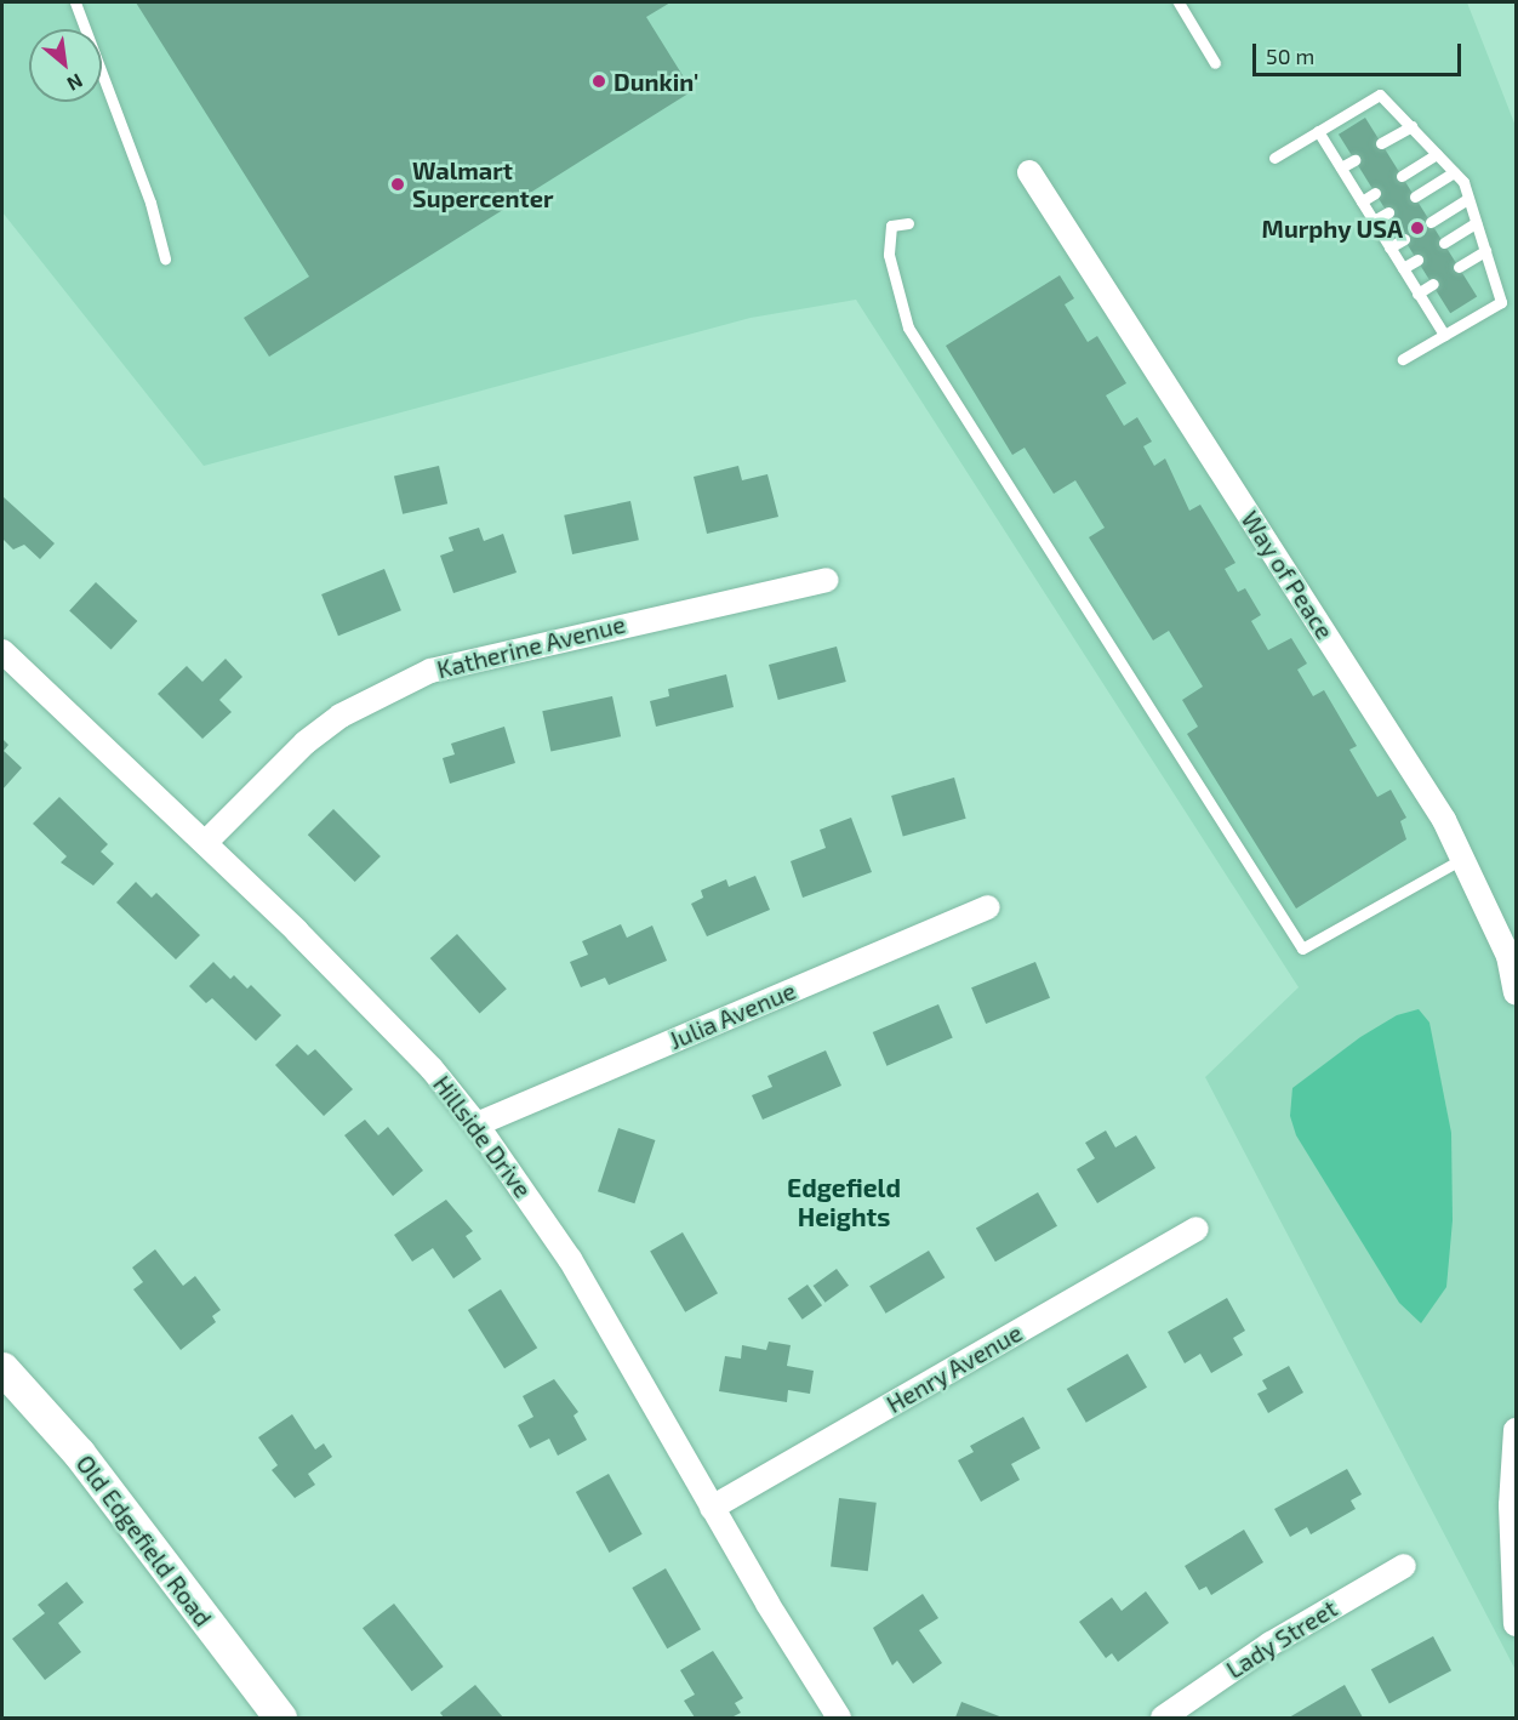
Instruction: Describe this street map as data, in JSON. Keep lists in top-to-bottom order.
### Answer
{
  "streets": {
    "street": [
      "Way of Peace",
      "Katherine Avenue",
      "Julia Avenue",
      "Hillside Drive",
      "Henry Avenue",
      "Old Edgefield Road",
      "Lady Street"
    ]
  },
  "crossings": [
    ["Katherine Avenue", "Hillside Drive"],
    ["Julia Avenue", "Hillside Drive"],
    ["Hillside Drive", "Henry Avenue"]
  ],
  "districts": ["Edgefield Heights"],
  "places": ["Dunkin'", "Walmart Supercenter", "Murphy USA"],
  "scale_bar": "50 m",
  "north": "bottom right"
}
